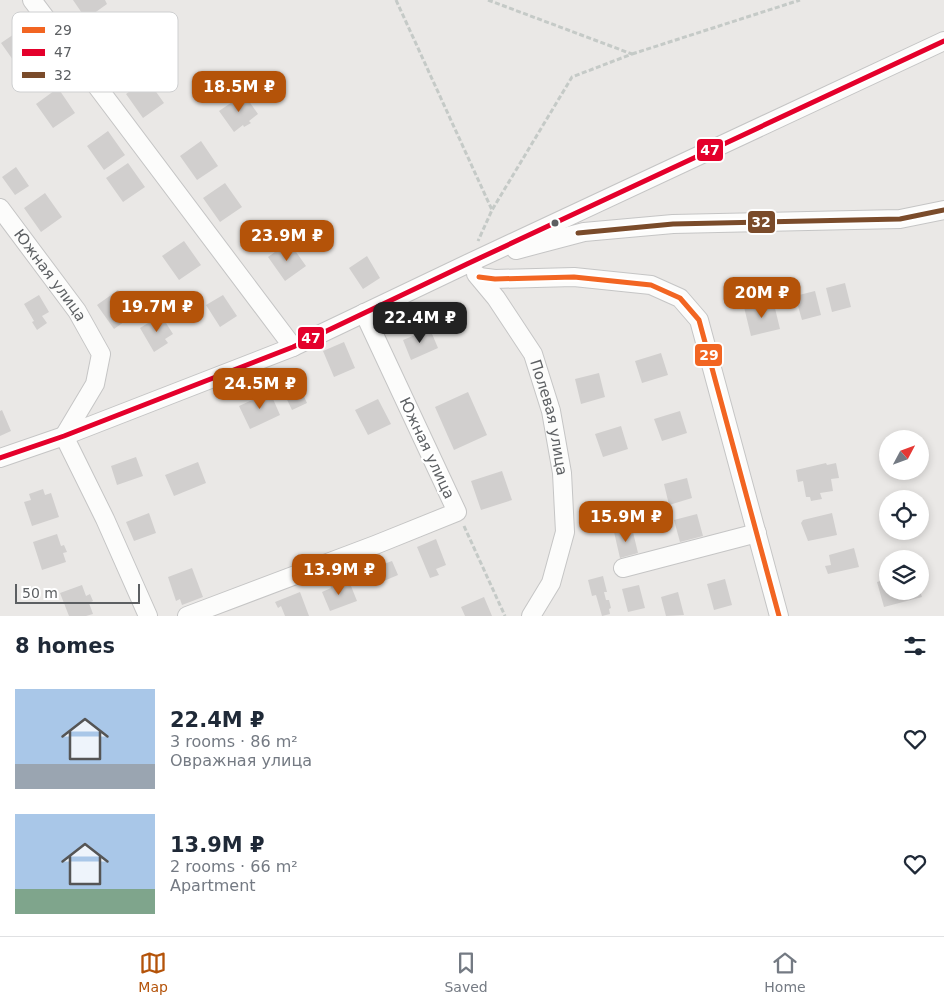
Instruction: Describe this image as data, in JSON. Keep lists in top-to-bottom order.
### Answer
{
  "streets": {
    "street": ["Южная улица", "Полевая улица"]
  },
  "lines": ["transit line 47", "transit line 32", "transit line 29"],
  "legend": ["29", "47", "32"],
  "scale_bar": "50 m",
  "north": "top right",
  "page": {
    "price": [
      "18.5M ₽",
      "23.9M ₽",
      "20M ₽",
      "19.7M ₽",
      "22.4M ₽",
      "24.5M ₽",
      "15.9M ₽",
      "13.9M ₽"
    ],
    "scale": "50 m",
    "heading": "8 homes",
    "list": [
      {
        "name": "22.4M ₽",
        "note": "3 rooms · 86 m² · Овражная улица"
      },
      {
        "name": "13.9M ₽",
        "note": "2 rooms · 66 m² · Apartment"
      }
    ],
    "tabs": ["Map", "Saved", "Home"]
  }
}
